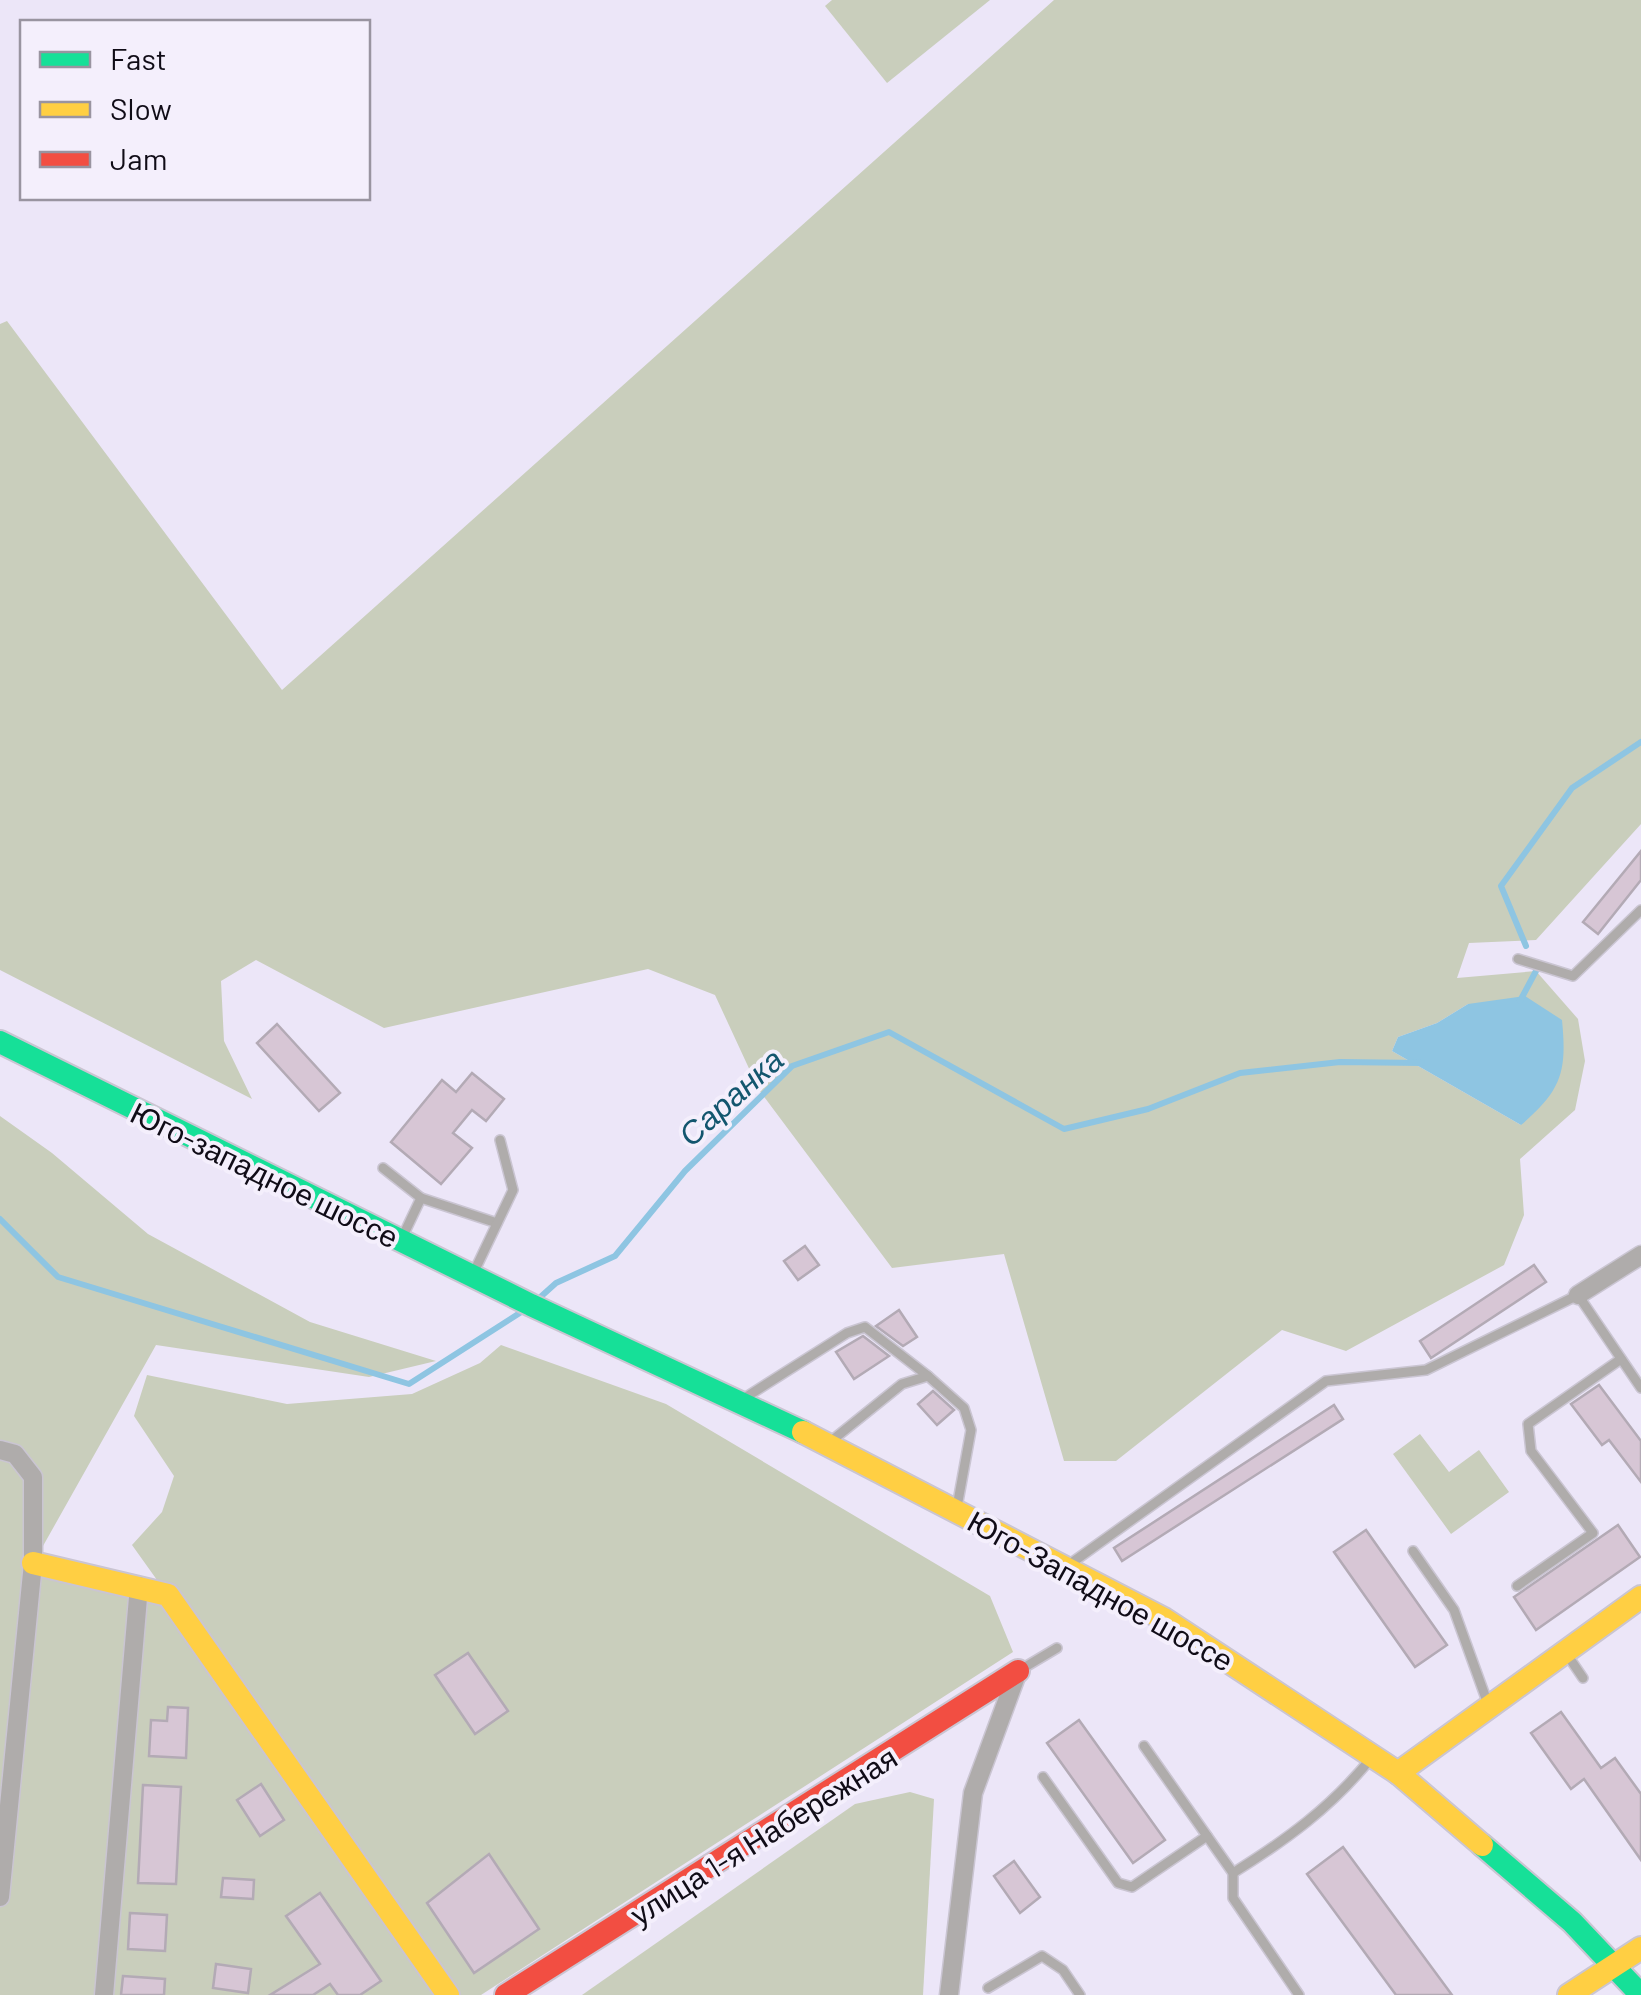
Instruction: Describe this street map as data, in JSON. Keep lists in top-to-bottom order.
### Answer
{
  "streets": {
    "main road": ["Юго-западное шоссе", "Юго-Западное шоссе", "улица 1-я Набережная"]
  },
  "crossings": [
    ["Юго-западное шоссе", "Юго-Западное шоссе"]
  ],
  "water": ["Саранка"],
  "legend": ["Fast", "Slow", "Jam"]
}
